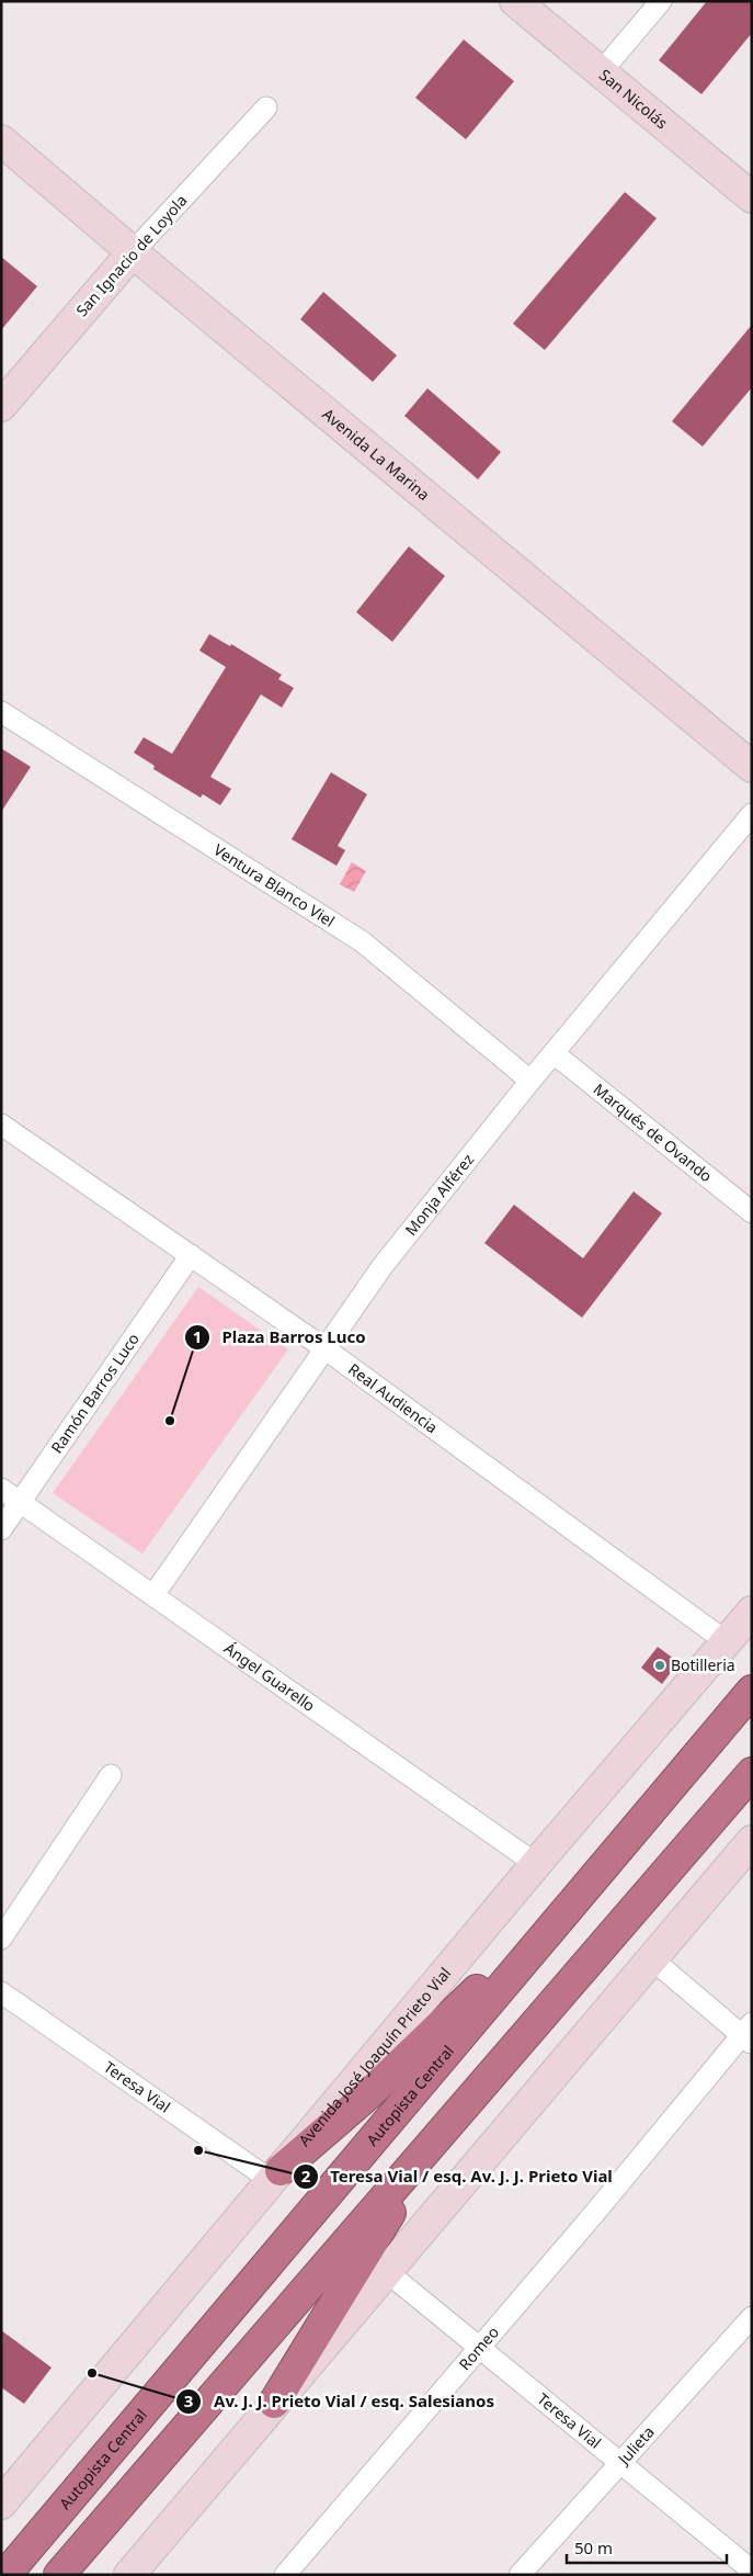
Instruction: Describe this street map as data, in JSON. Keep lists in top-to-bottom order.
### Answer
{
  "streets": {
    "highway": ["Autopista Central"],
    "main road": [
      "San Nicolás",
      "San Ignacio de Loyola",
      "Avenida La Marina",
      "Avenida José Joaquín Prieto Vial"
    ],
    "street": [
      "Ventura Blanco Viel",
      "Marqués de Ovando",
      "Monja Alférez",
      "Ramón Barros Luco",
      "Real Audiencia",
      "Ángel Guarello",
      "Teresa Vial",
      "Romeo",
      "Julieta"
    ]
  },
  "crossings": [
    ["San Ignacio de Loyola", "Avenida La Marina"],
    ["Ventura Blanco Viel", "Monja Alférez"],
    ["Marqués de Ovando", "Monja Alférez"],
    ["Monja Alférez", "Real Audiencia"],
    ["Monja Alférez", "Ángel Guarello"],
    ["Ramón Barros Luco", "Real Audiencia"],
    ["Ramón Barros Luco", "Ángel Guarello"],
    ["Real Audiencia", "Avenida José Joaquín Prieto Vial"],
    ["Ángel Guarello", "Avenida José Joaquín Prieto Vial"],
    ["Avenida José Joaquín Prieto Vial", "Teresa Vial"],
    ["Teresa Vial", "Romeo"],
    ["Teresa Vial", "Julieta"]
  ],
  "places": [
    "Plaza Barros Luco",
    "Botilleria",
    "Teresa Vial / esq. Av. J. J. Prieto Vial",
    "Av. J. J. Prieto Vial / esq. Salesianos"
  ],
  "scale_bar": "50 m"
}
